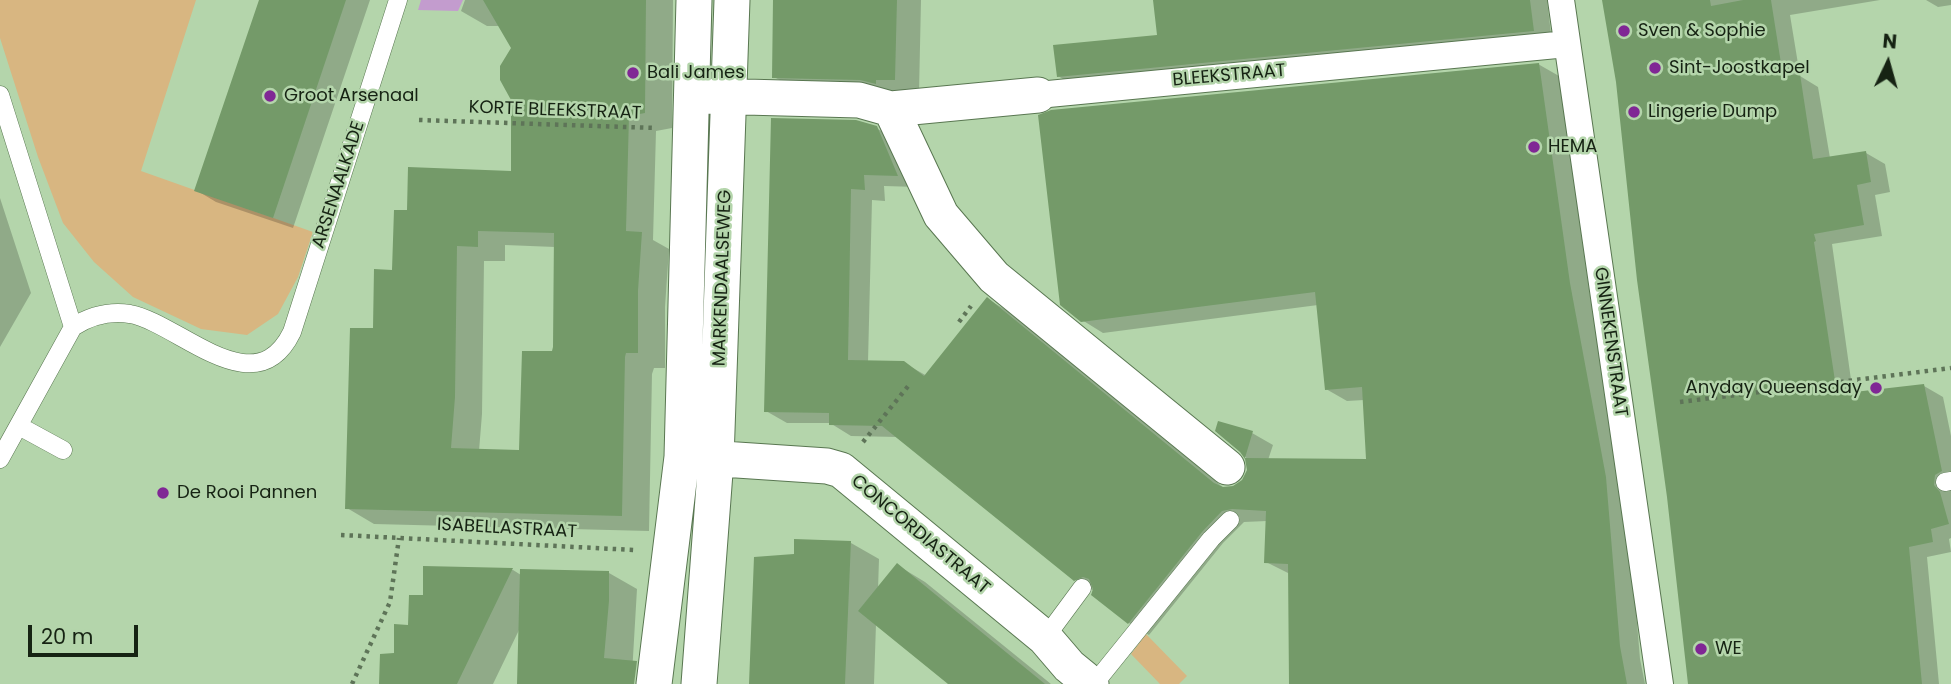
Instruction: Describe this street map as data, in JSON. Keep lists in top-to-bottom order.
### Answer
{
  "streets": {
    "street": [
      "BLEEKSTRAAT",
      "MARKENDAALSEWEG",
      "GINNEKENSTRAAT",
      "CONCORDIASTRAAT"
    ],
    "lane": ["ARSENAALKADE"],
    "path": ["KORTE BLEEKSTRAAT", "ISABELLASTRAAT"]
  },
  "crossings": [
    ["BLEEKSTRAAT", "MARKENDAALSEWEG"],
    ["BLEEKSTRAAT", "GINNEKENSTRAAT"],
    ["KORTE BLEEKSTRAAT", "MARKENDAALSEWEG"],
    ["MARKENDAALSEWEG", "ISABELLASTRAAT"],
    ["MARKENDAALSEWEG", "CONCORDIASTRAAT"]
  ],
  "places": [
    "Sven & Sophie",
    "Sint-Joostkapel",
    "Bali James",
    "Groot Arsenaal",
    "Lingerie Dump",
    "HEMA",
    "Anyday Queensday",
    "De Rooi Pannen",
    "WE"
  ],
  "scale_bar": "20 m",
  "north": "top"
}
